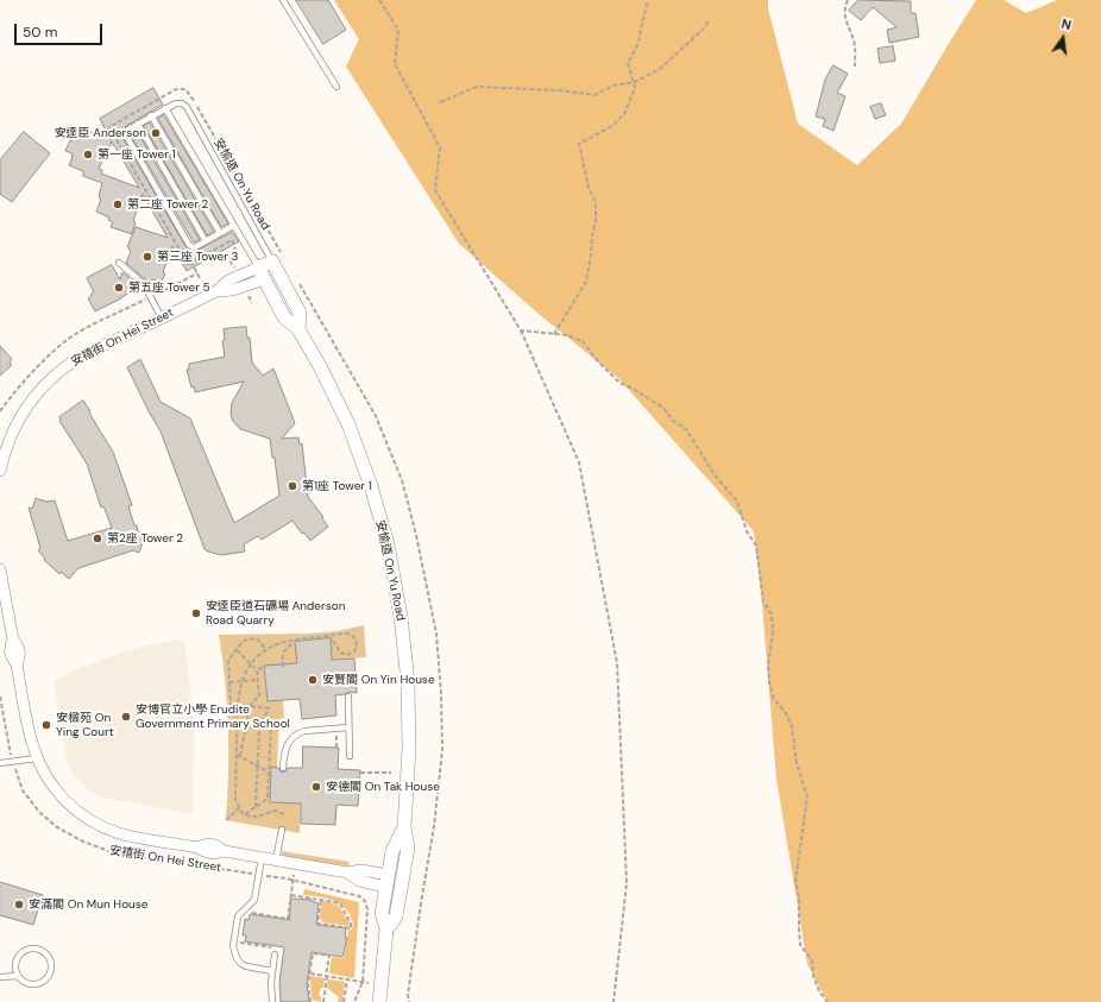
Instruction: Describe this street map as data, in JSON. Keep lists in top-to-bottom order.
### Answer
{
  "streets": {
    "street": ["安愉道 On Yu Road", "安禧街 On Hei Street"]
  },
  "crossings": [
    ["安愉道 On Yu Road", "安禧街 On Hei Street"]
  ],
  "places": [
    "安達臣 Anderson",
    "第一座 Tower 1",
    "第二座 Tower 2",
    "第三座 Tower 3",
    "第五座 Tower 5",
    "第1座 Tower 1",
    "第2座 Tower 2",
    "安達臣道石礦場 Anderson Road Quarry",
    "安賢閣 On Yin House",
    "安博官立小學 Erudite Government Primary School",
    "安楹苑 On Ying Court",
    "安德閣 On Tak House",
    "安滿閣 On Mun House"
  ],
  "scale_bar": "50 m",
  "north": "top"
}
